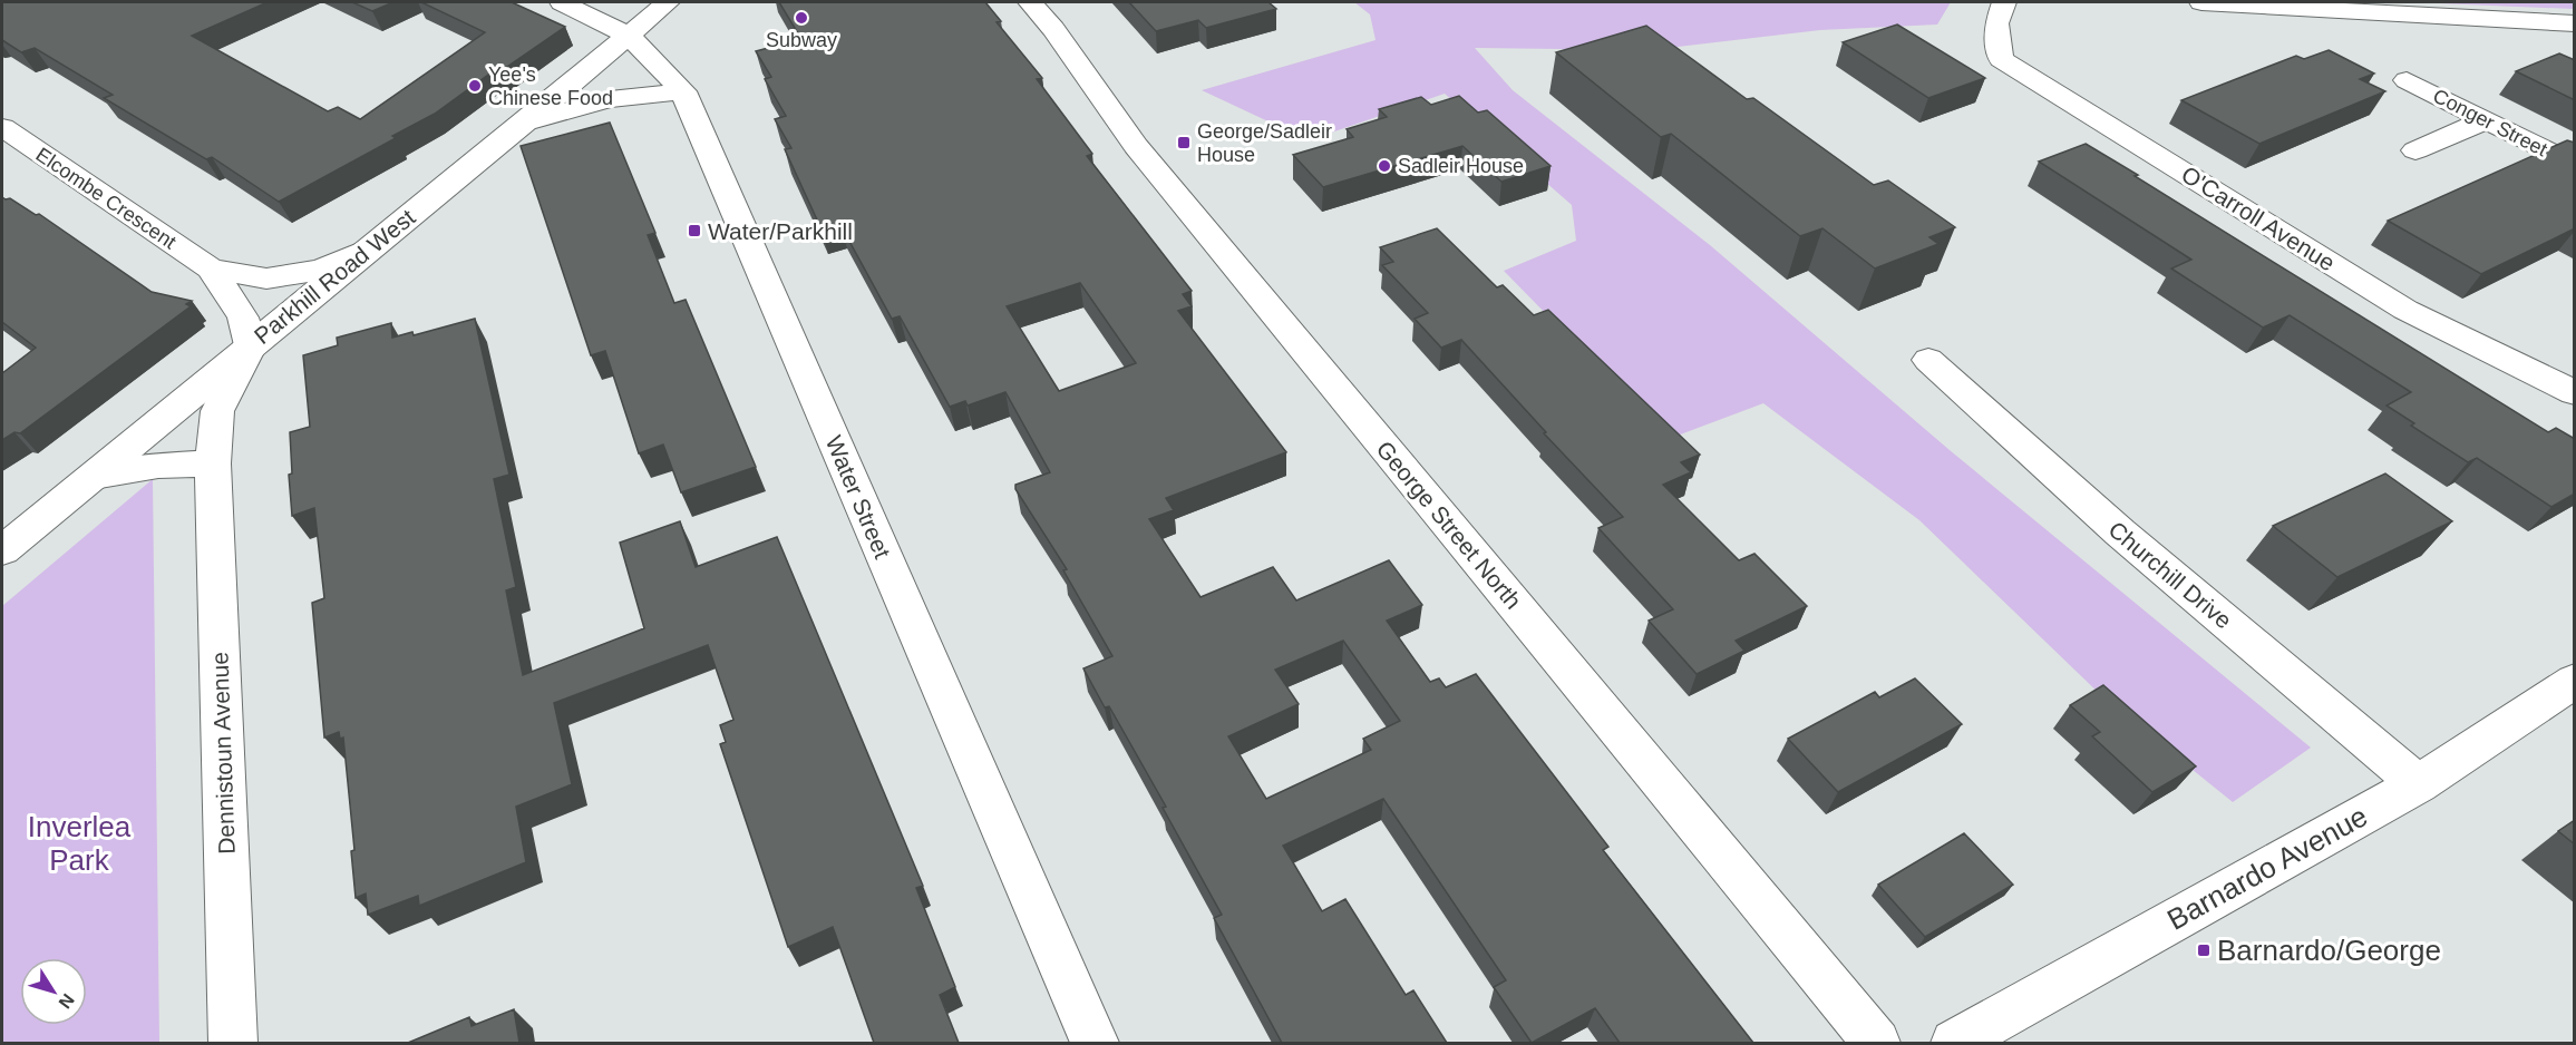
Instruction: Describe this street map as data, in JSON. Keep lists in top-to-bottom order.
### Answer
{
  "streets": {
    "main road": [
      "Conger Street",
      "Elcombe Crescent",
      "O'Carroll Avenue",
      "Parkhill Road West",
      "Water Street",
      "George Street North",
      "Churchill Drive",
      "Dennistoun Avenue",
      "Barnardo Avenue"
    ]
  },
  "crossings": [
    ["Elcombe Crescent", "Parkhill Road West"],
    ["Elcombe Crescent", "Dennistoun Avenue"],
    ["Parkhill Road West", "Water Street"],
    ["Parkhill Road West", "Dennistoun Avenue"],
    ["Churchill Drive", "Barnardo Avenue"]
  ],
  "parks": ["Inverlea Park"],
  "places": {
    "other": ["Subway", "Yee's Chinese Food", "Sadleir House"],
    "transit": ["George/Sadleir House", "Water/Parkhill", "Barnardo/George"]
  },
  "north": "bottom right"
}
